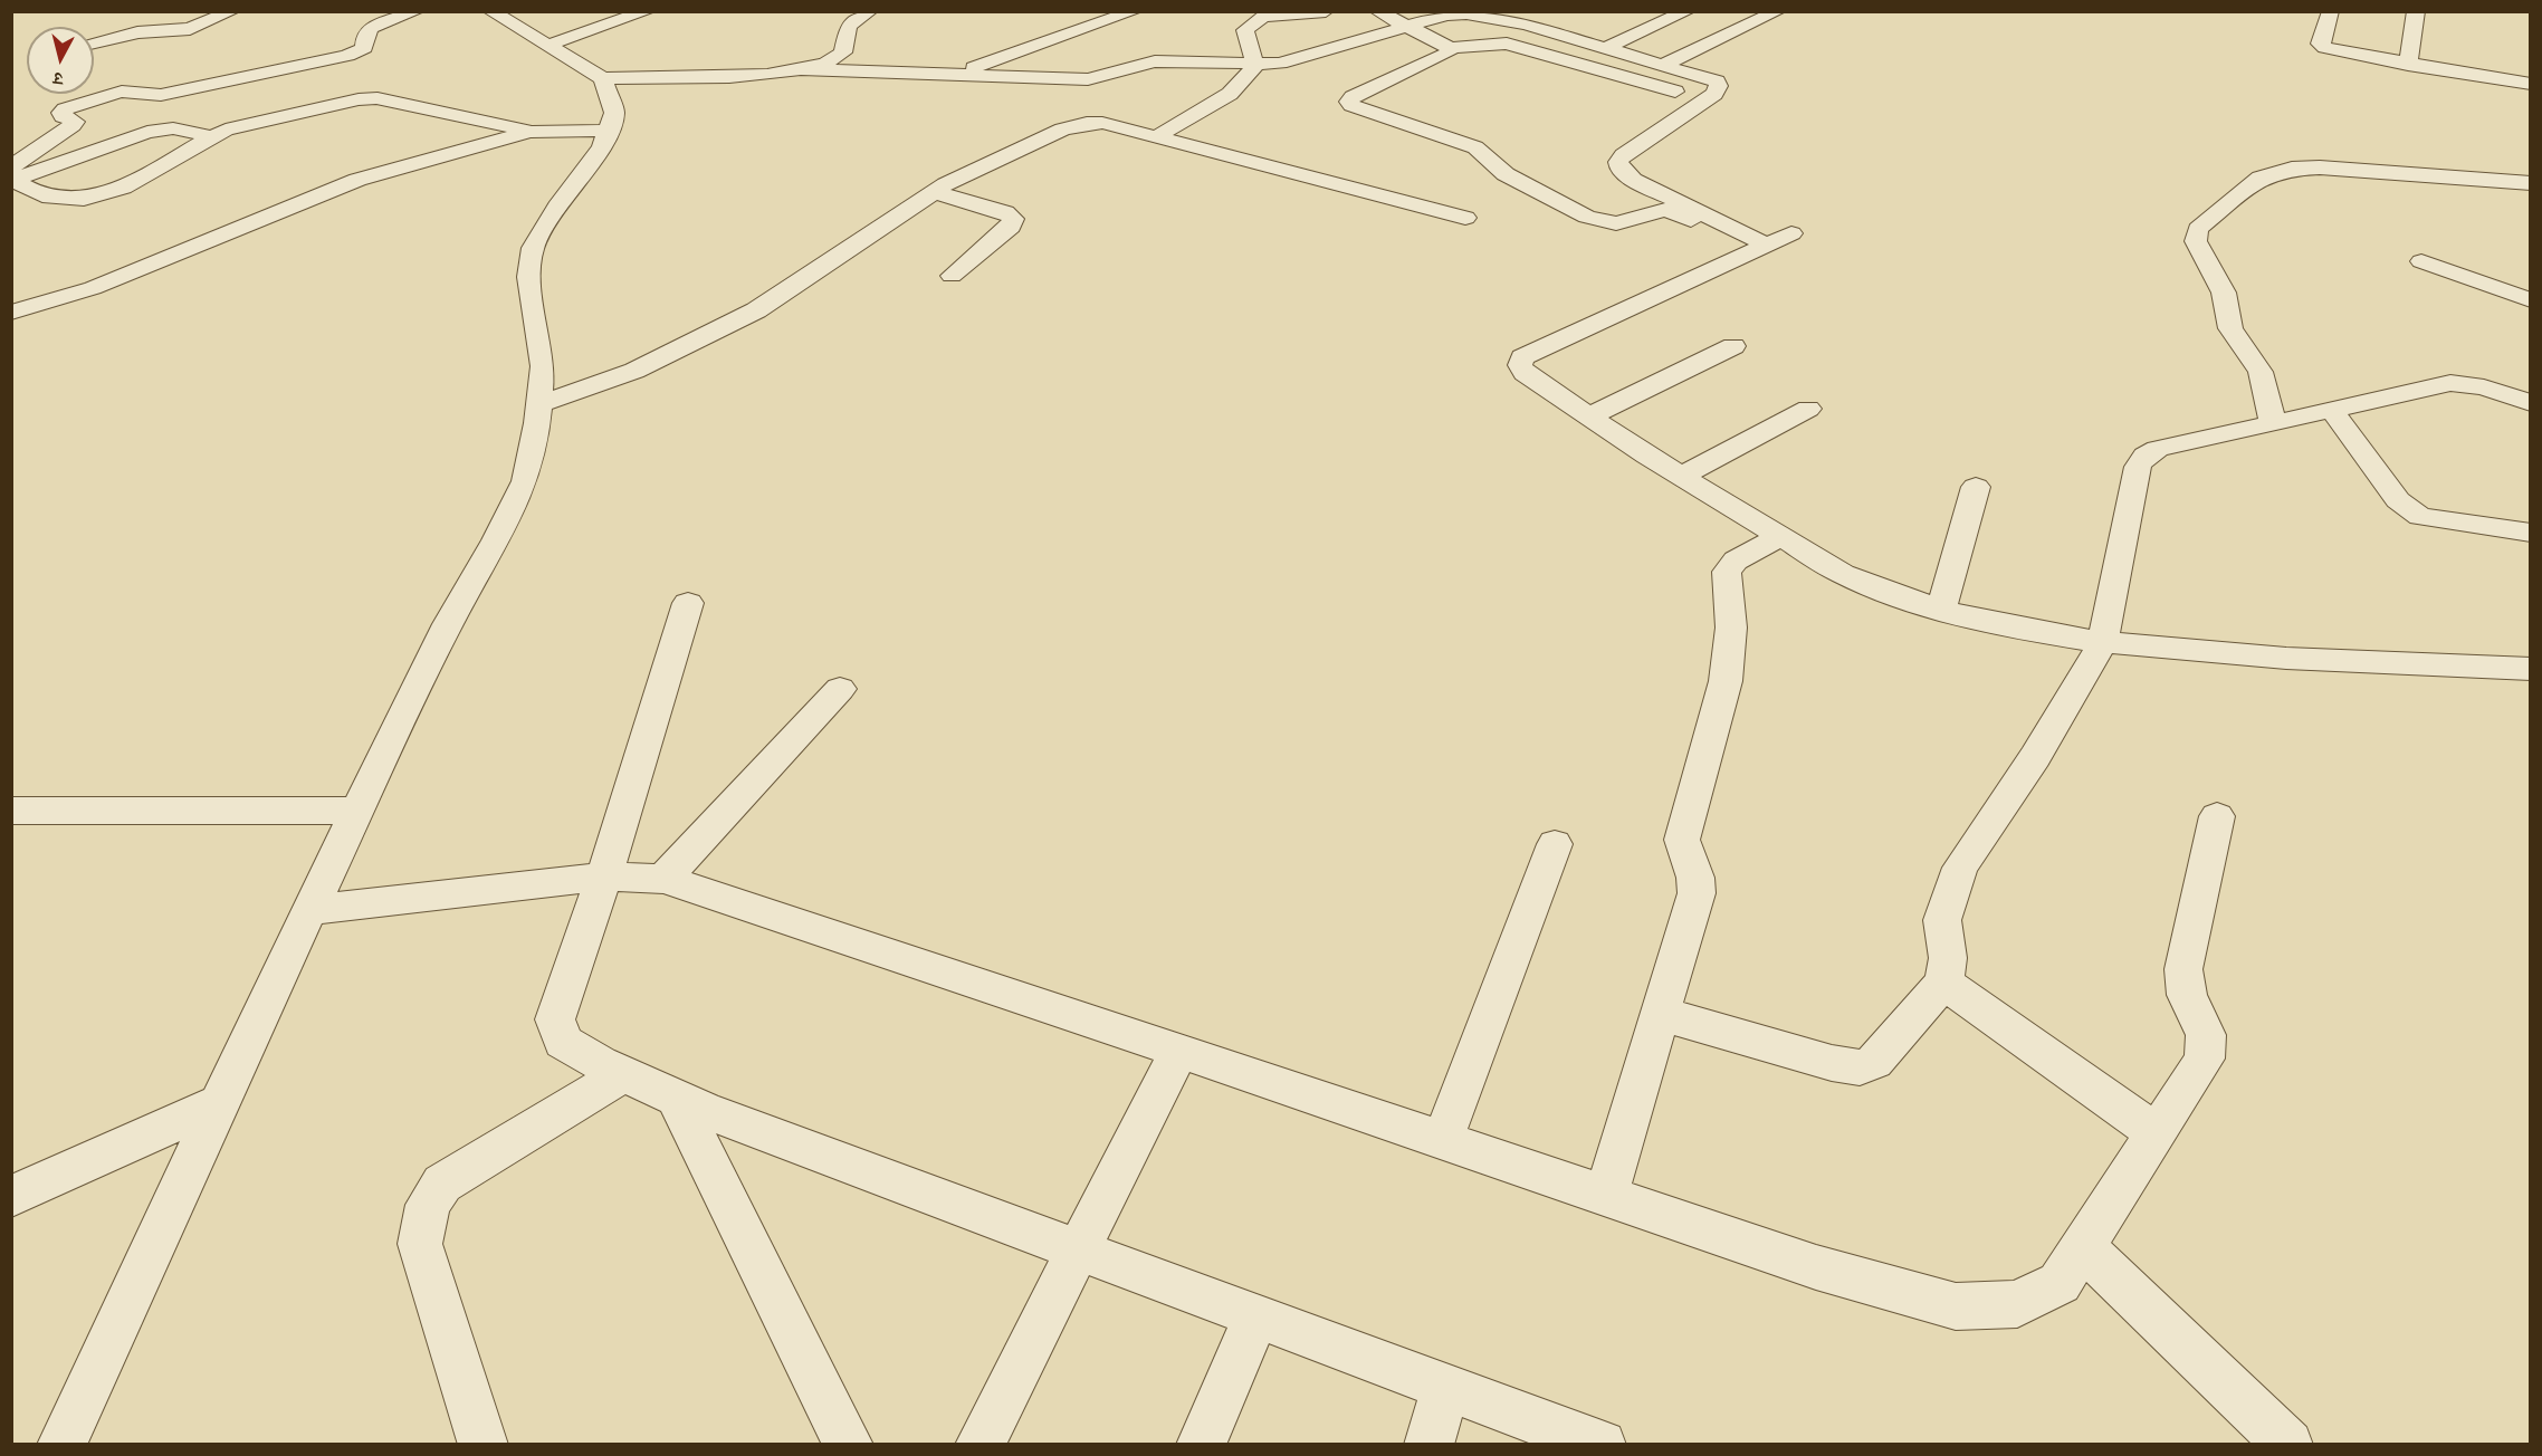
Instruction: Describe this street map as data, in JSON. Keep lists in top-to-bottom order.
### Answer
{
  "north": "bottom"
}
